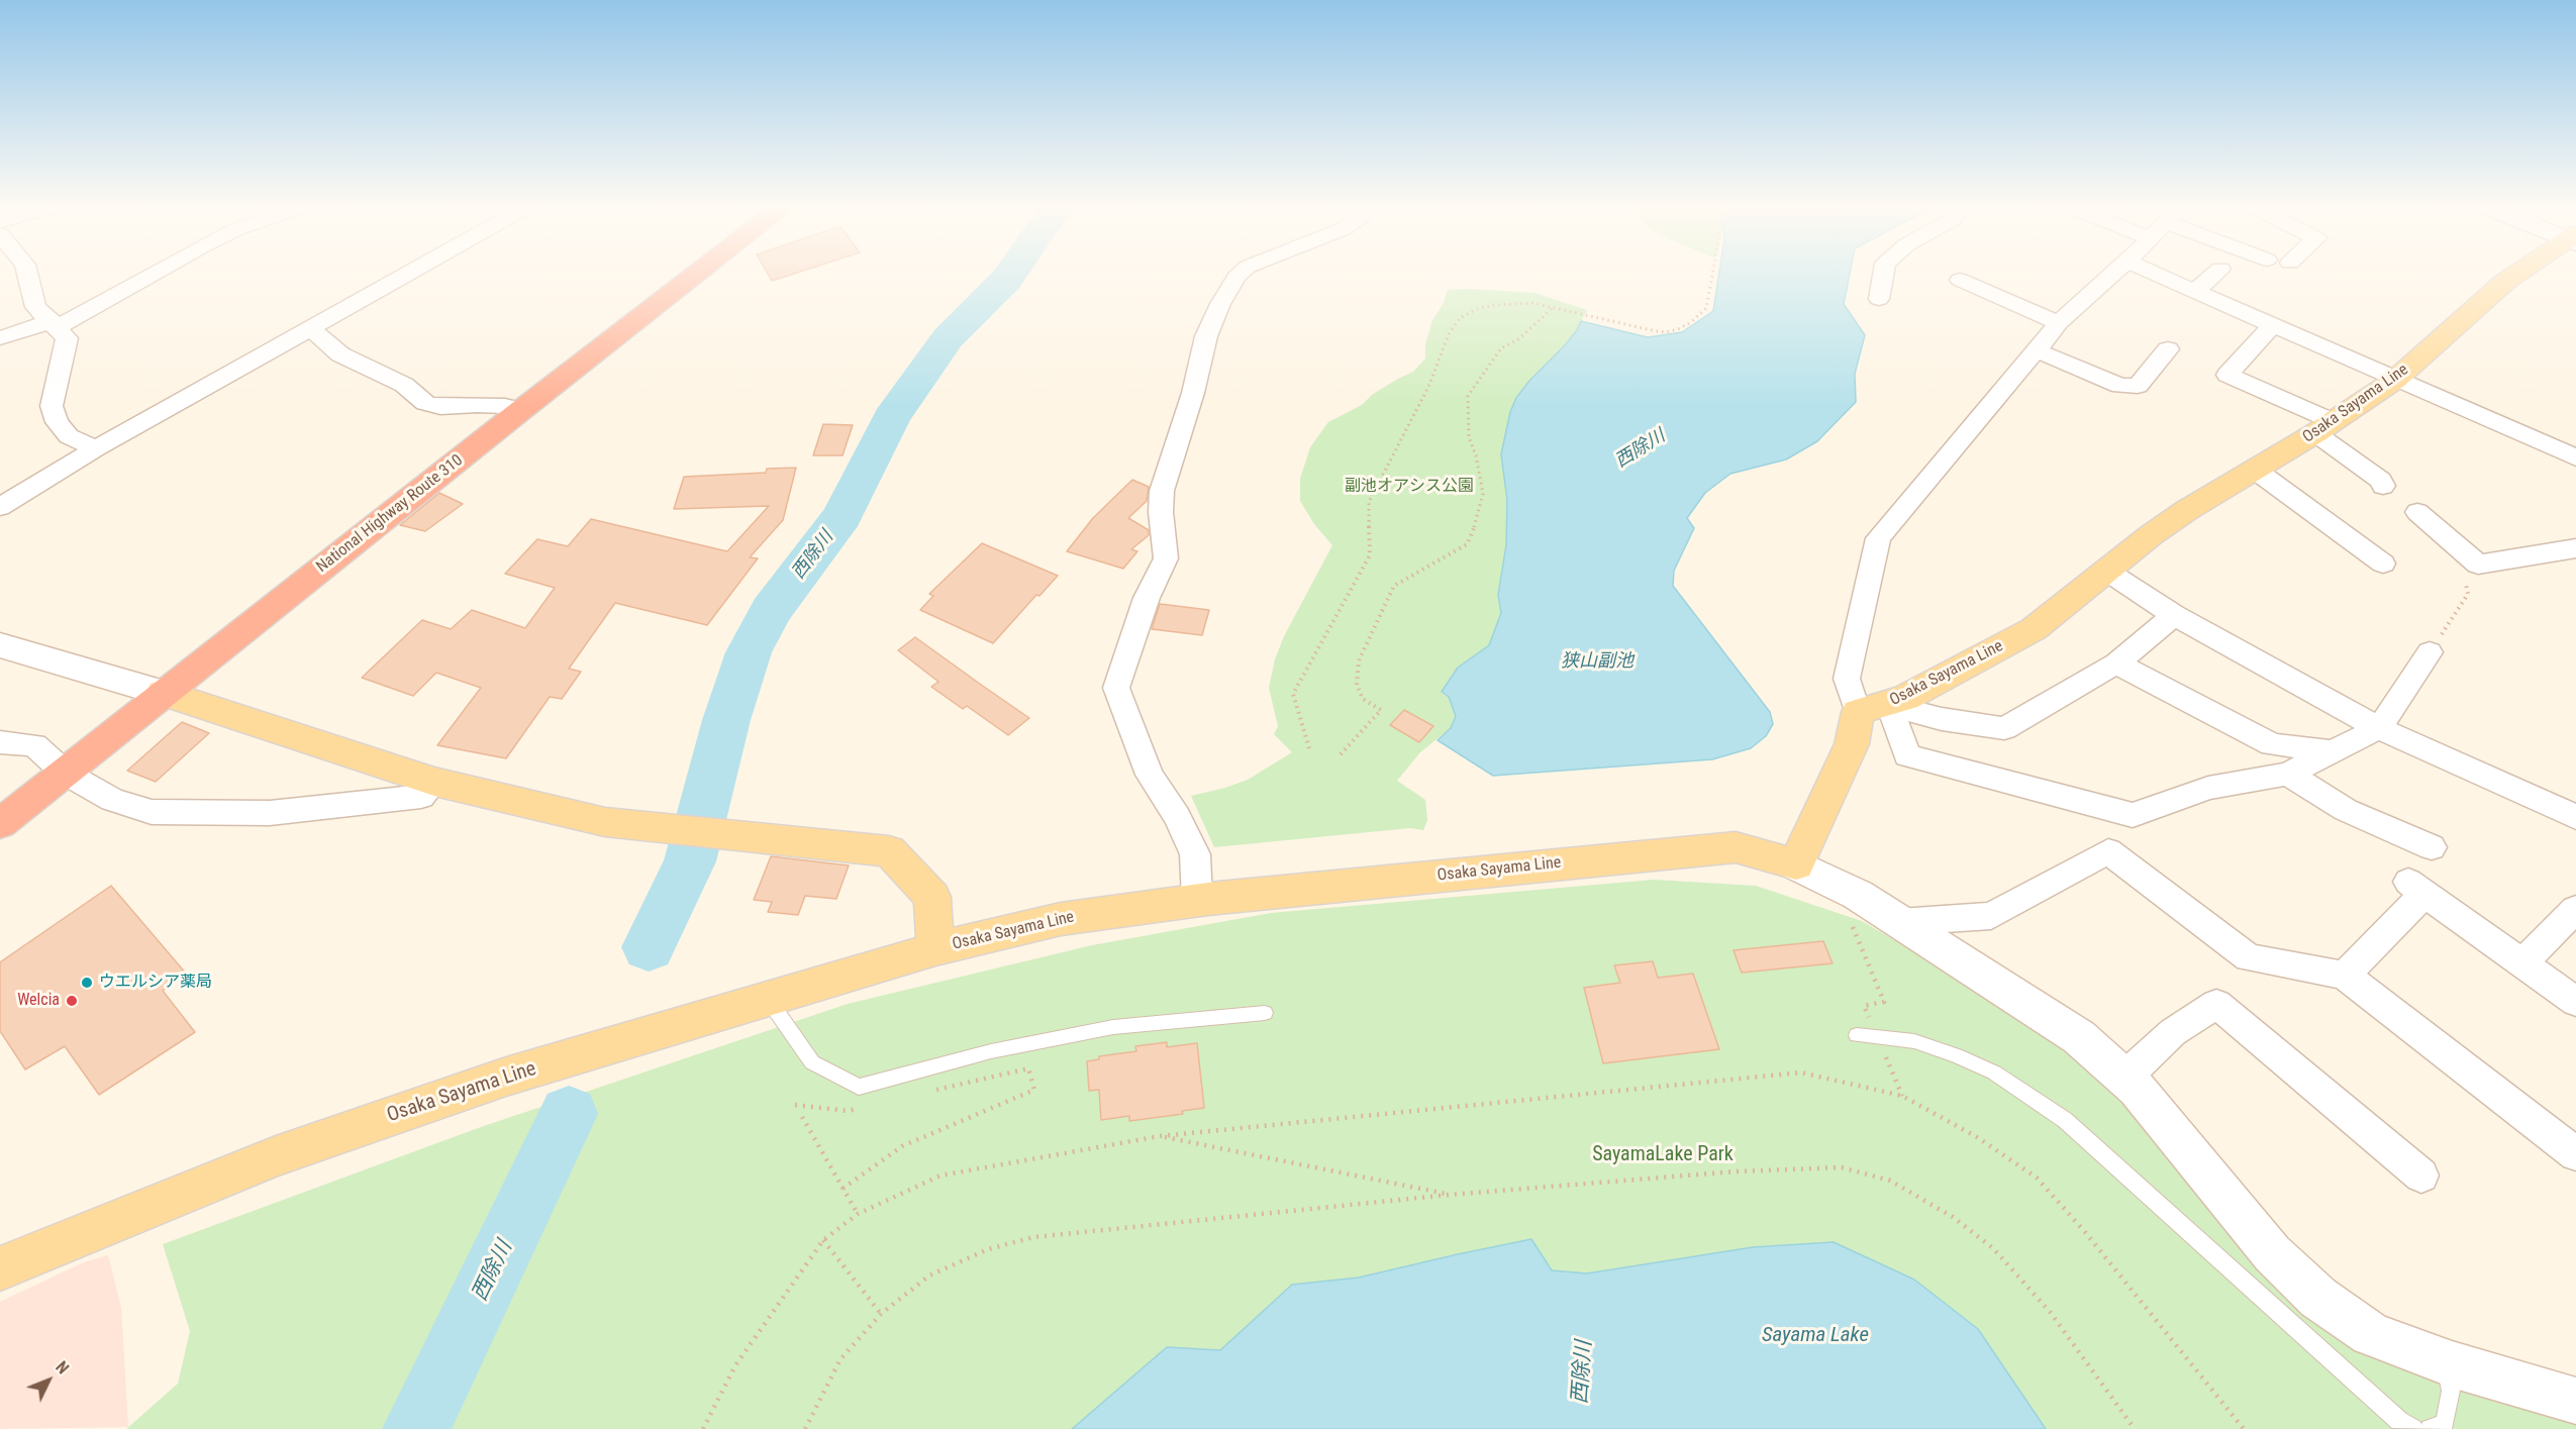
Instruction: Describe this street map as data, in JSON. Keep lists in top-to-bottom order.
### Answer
{
  "streets": {
    "highway": ["National Highway Route 310"],
    "main road": ["Osaka Sayama Line"]
  },
  "crossings": [
    ["Osaka Sayama Line", "National Highway Route 310"]
  ],
  "water": ["西除川", "狭山副池", "Sayama Lake"],
  "parks": ["副池オアシス公園", "SayamaLake Park"],
  "places": ["ウエルシア薬局", "Welcia"],
  "north": "top right"
}
